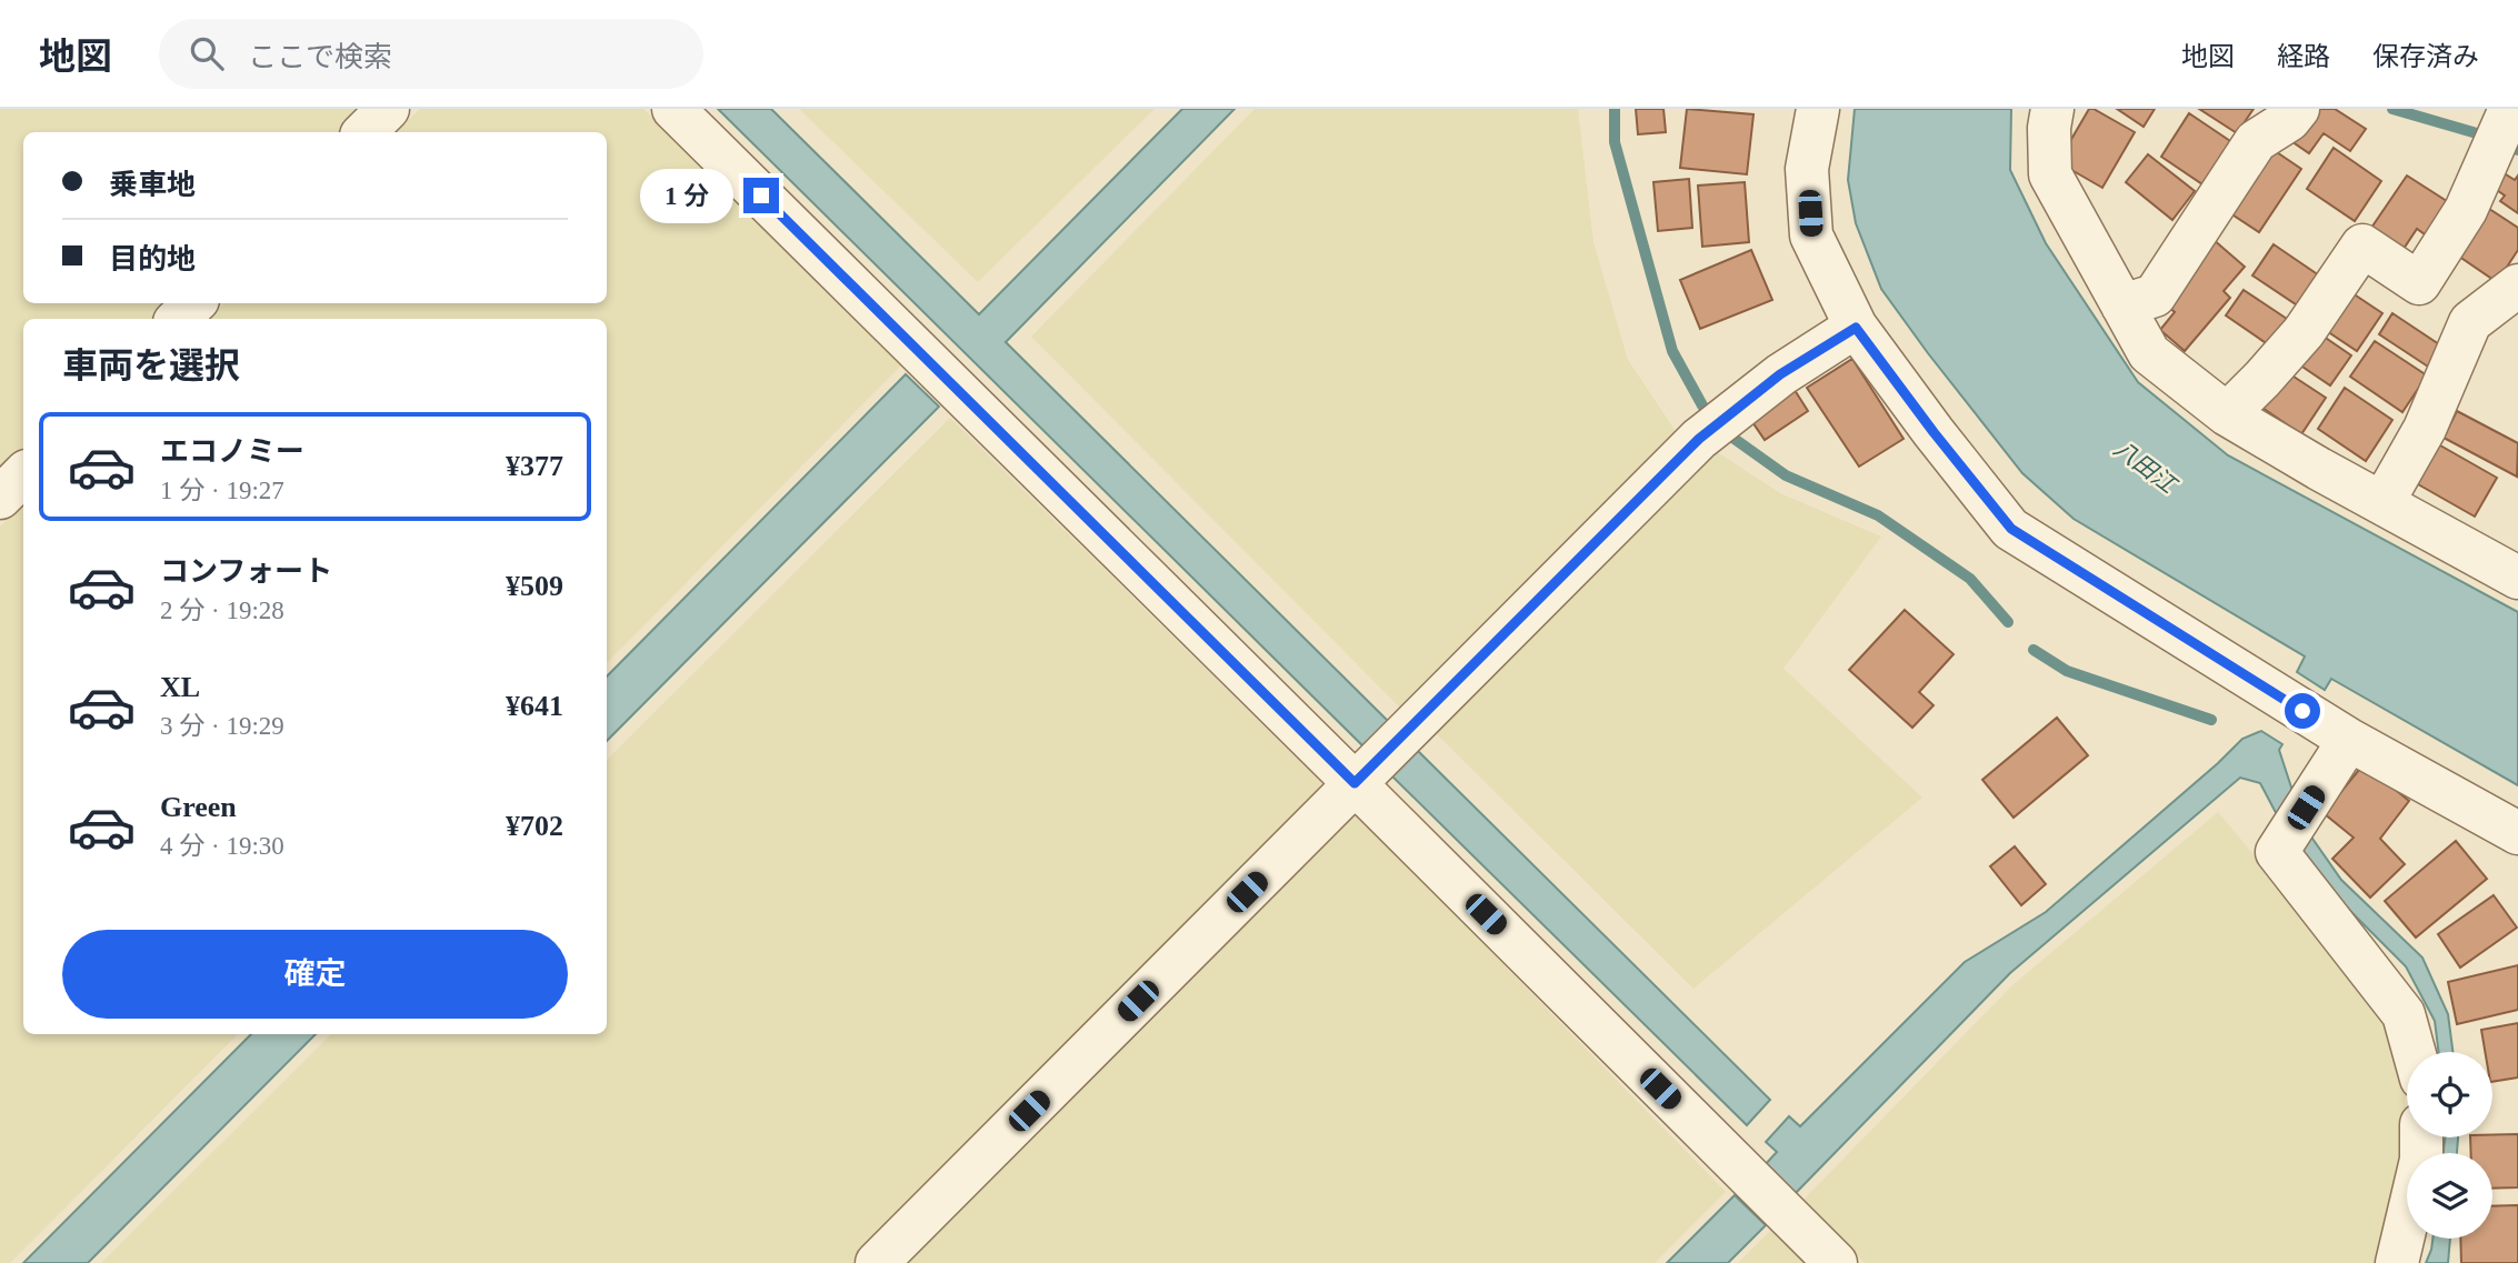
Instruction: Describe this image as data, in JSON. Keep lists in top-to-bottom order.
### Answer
{
  "water": ["八田江"],
  "page": {
    "header": "地図",
    "search": "ここで検索",
    "nav": ["地図", "経路", "保存済み"],
    "banner": ["乗車地", "目的地"],
    "bubble": "1 分",
    "heading": "車両を選択",
    "list": [
      {
        "name": "エコノミー",
        "note": "1 分 · 19:27",
        "value": "¥377"
      },
      {
        "name": "コンフォート",
        "note": "2 分 · 19:28",
        "value": "¥509"
      },
      {
        "name": "XL",
        "note": "3 分 · 19:29",
        "value": "¥641"
      },
      {
        "name": "Green",
        "note": "4 分 · 19:30",
        "value": "¥702"
      }
    ],
    "buttons": "確定"
  }
}
